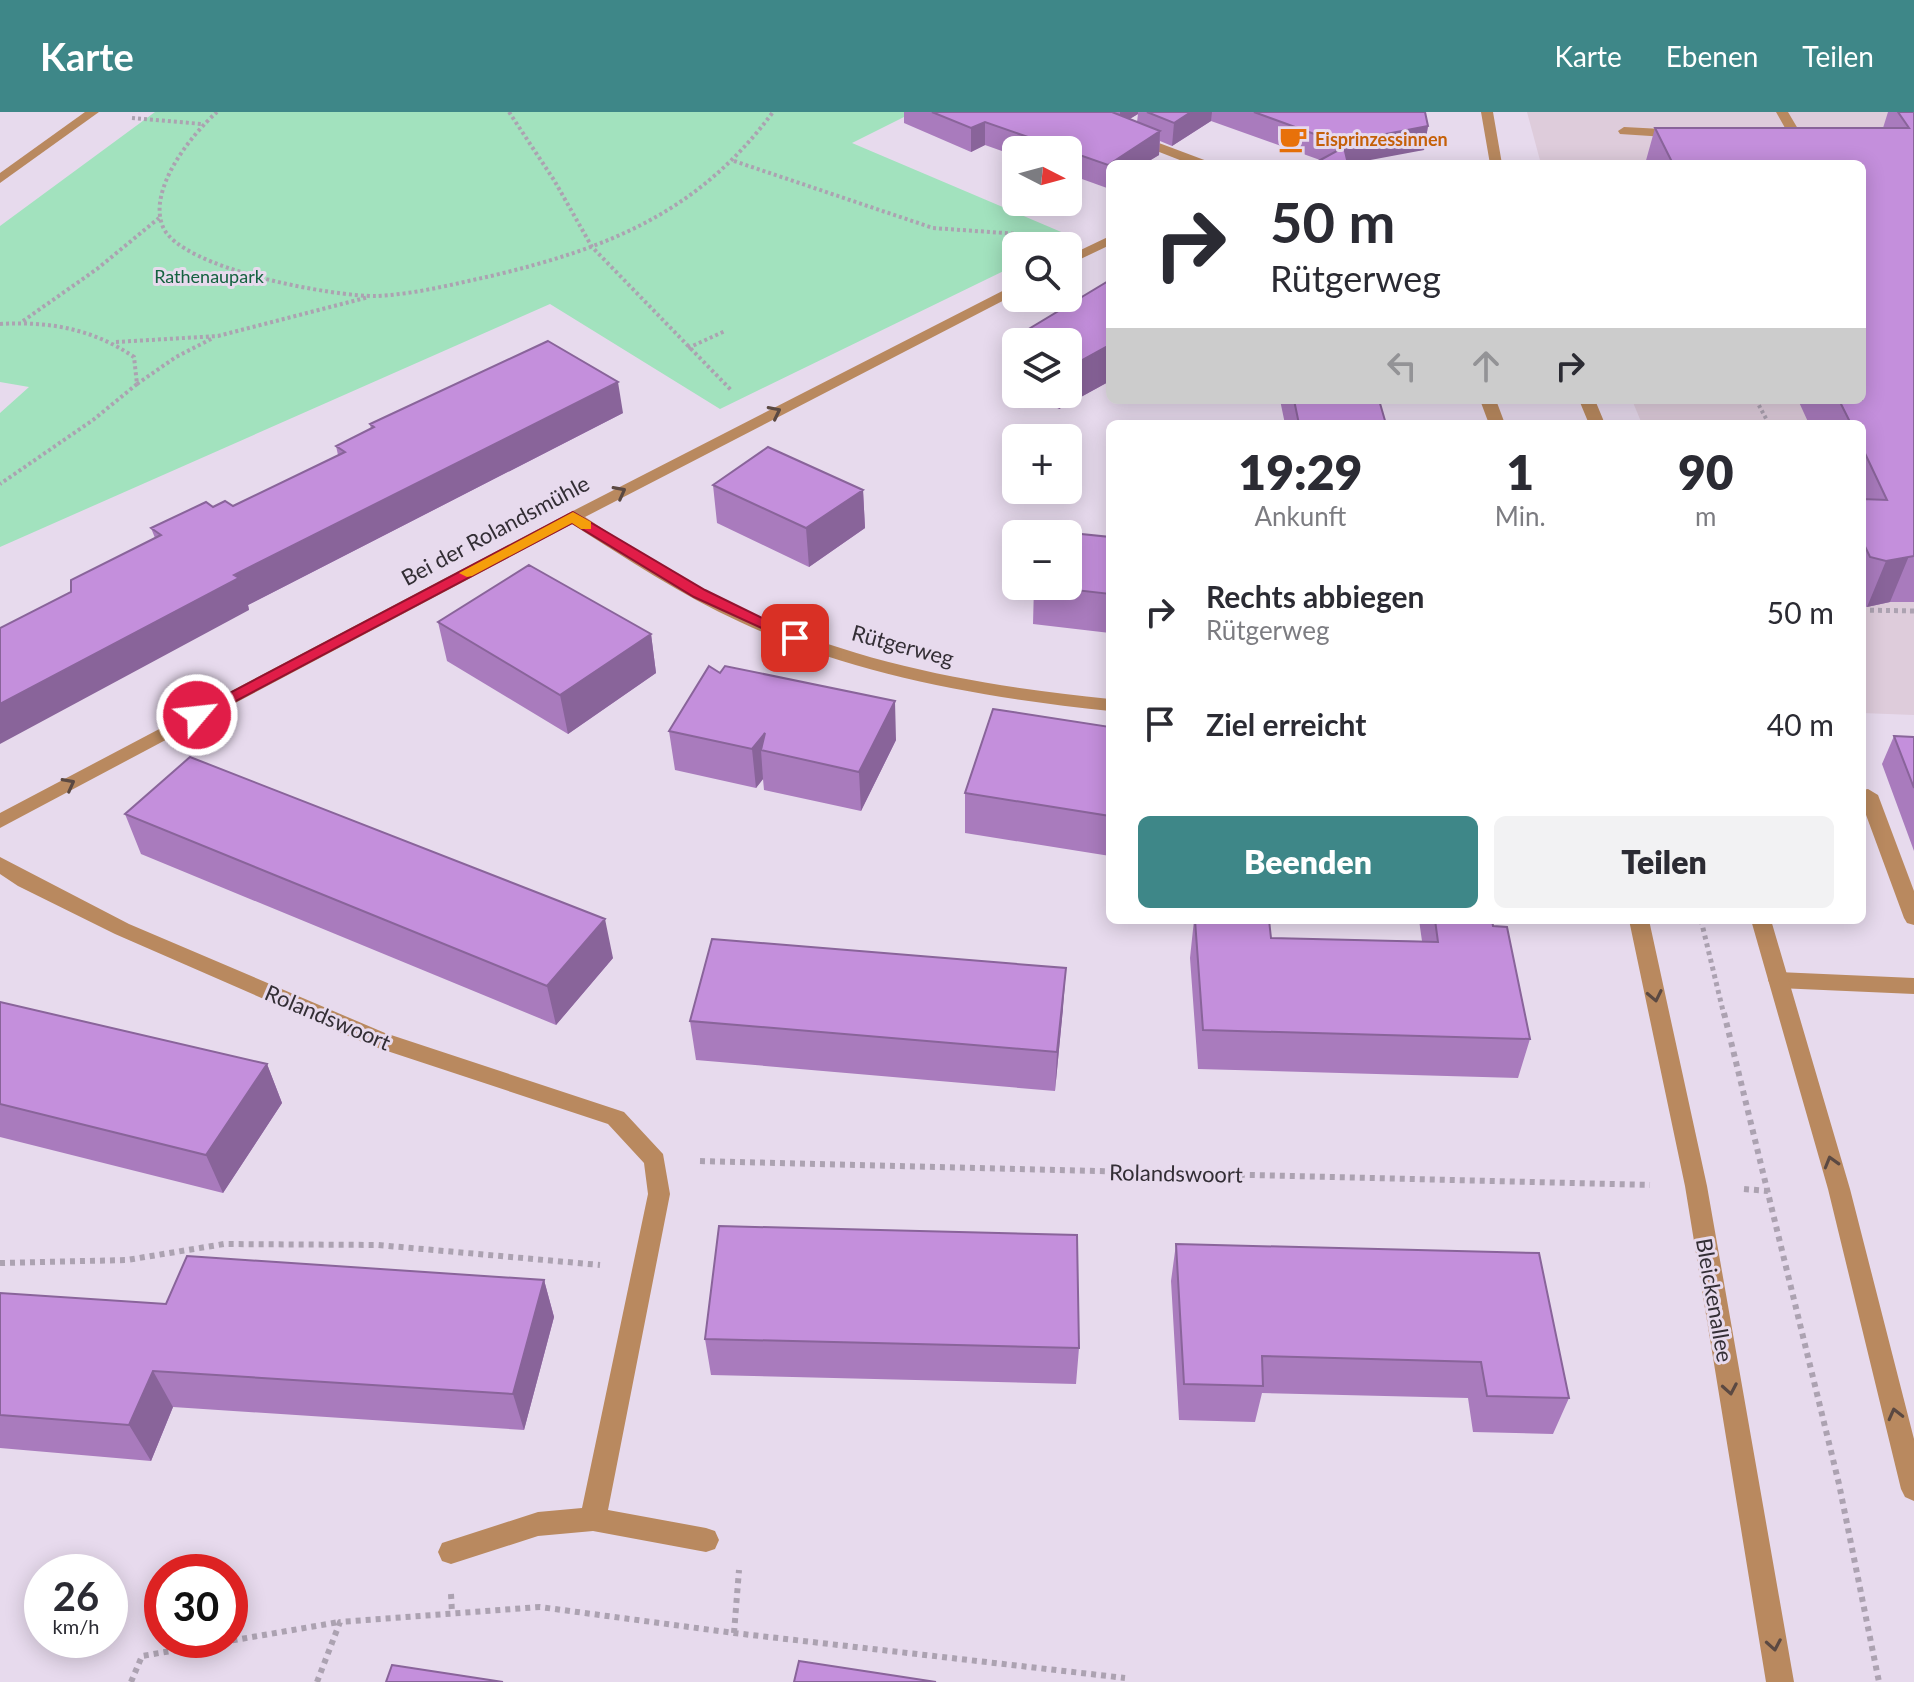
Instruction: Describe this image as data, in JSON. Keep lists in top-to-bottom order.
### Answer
{
  "streets": {
    "street": [
      "Bei der Rolandsmühle",
      "Rütgerweg",
      "Rolandswoort",
      "Bleickenallee"
    ]
  },
  "crossings": [
    ["Bei der Rolandsmühle", "Rütgerweg"],
    ["Rolandswoort", "Bleickenallee"]
  ],
  "one_way": ["Bei der Rolandsmühle"],
  "parks": ["Rathenaupark"],
  "places": {
    "cafe": ["Eisprinzessinnen"]
  },
  "north": "right",
  "page": {
    "header": "Karte",
    "nav": ["Karte", "Ebenen", "Teilen"],
    "map_buttons": ["+", "−"],
    "turn": ["50 m", "Rütgerweg"],
    "eta": [
      "19:29",
      "Ankunft",
      "1",
      "Min.",
      "90",
      "m"
    ],
    "list": [
      {
        "name": "Rechts abbiegen",
        "note": "Rütgerweg",
        "value": "50 m"
      },
      {
        "name": "Ziel erreicht",
        "value": "40 m"
      }
    ],
    "buttons": ["Beenden", "Teilen"],
    "speed": "26 km/h",
    "limit": "30"
  }
}
